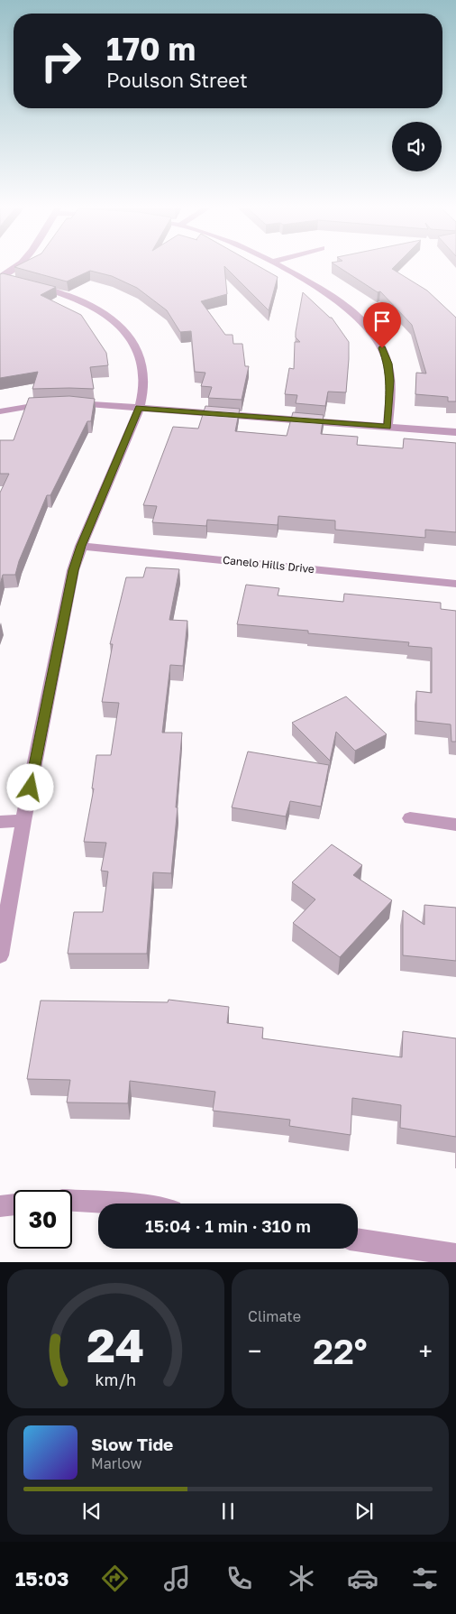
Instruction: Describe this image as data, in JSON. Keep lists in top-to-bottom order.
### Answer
{
  "streets": {
    "street": ["Canelo Hills Drive"]
  },
  "page": {
    "turn": ["170 m", "Poulson Street"],
    "limit": "30",
    "trip": "15:04 · 1 min · 310 m",
    "tile": "Climate",
    "heat": ["−", "22°", "+"],
    "song": ["Slow Tide", "Marlow"],
    "tabs": "15:03",
    "gauge": ["24", "km/h"]
  }
}
